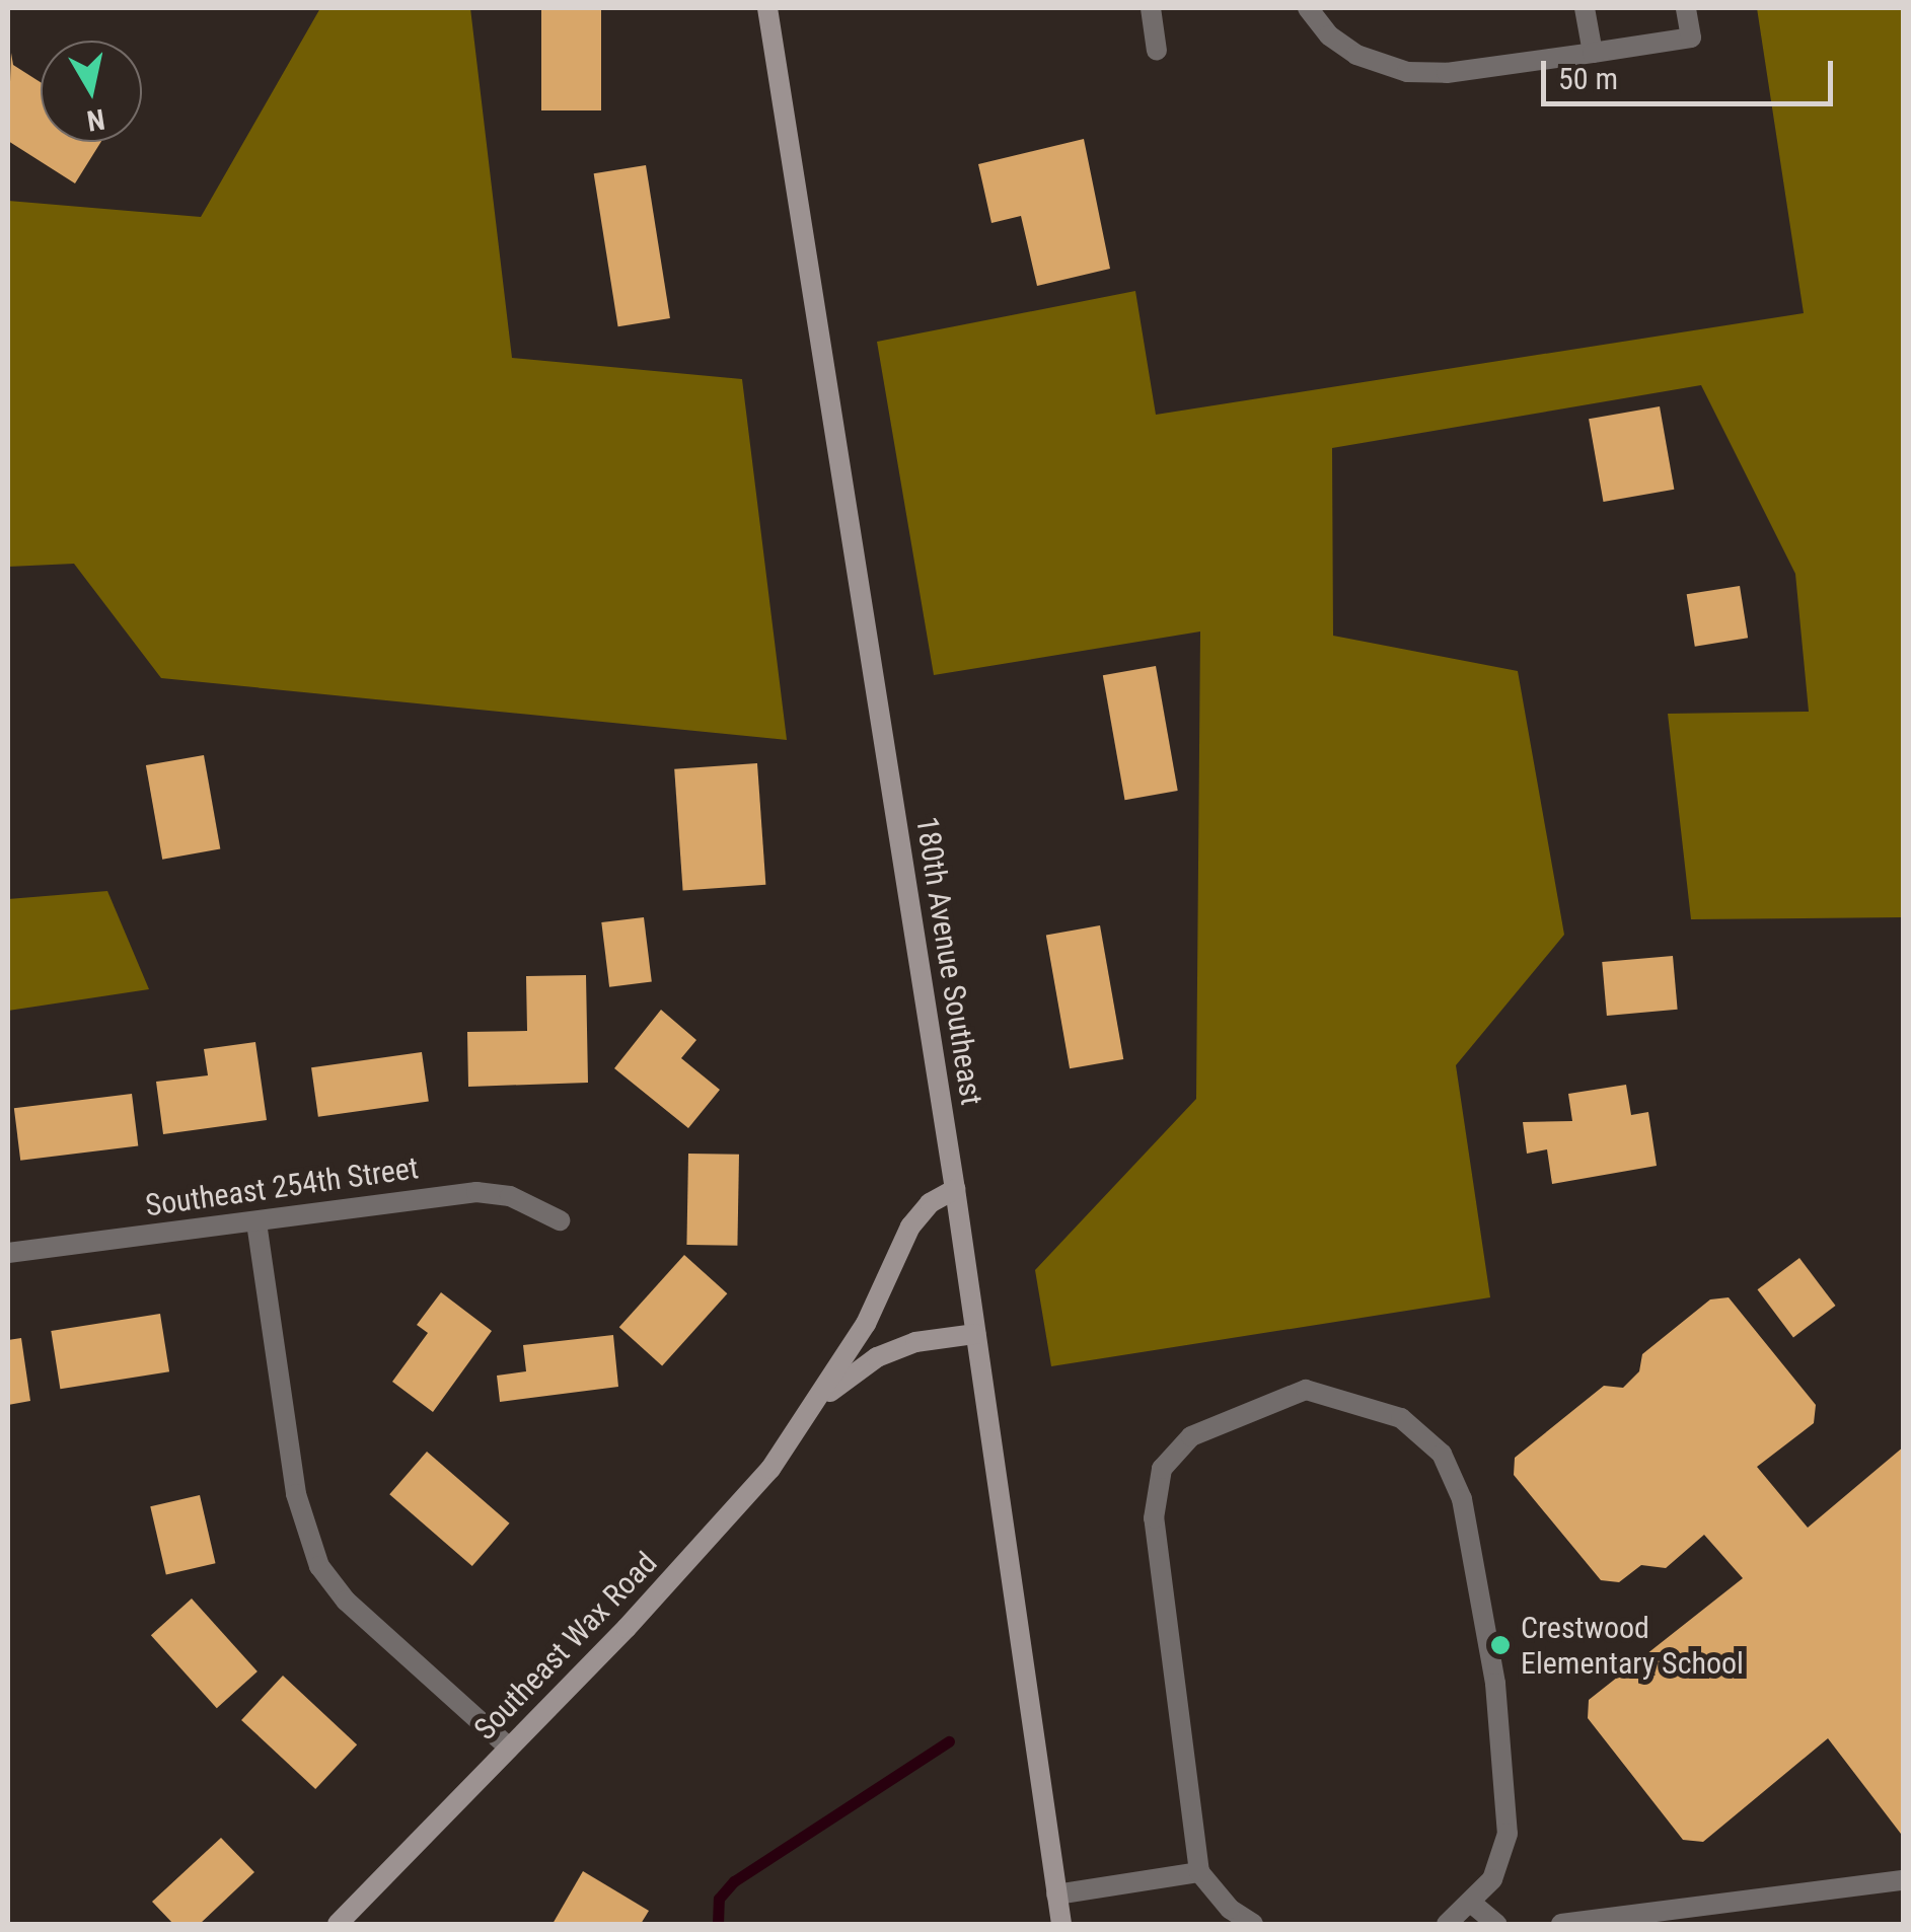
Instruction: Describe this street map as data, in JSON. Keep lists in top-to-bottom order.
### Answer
{
  "streets": {
    "street": ["180th Avenue Southeast", "Southeast 254th Street", "Southeast Wax Road"]
  },
  "crossings": [
    ["180th Avenue Southeast", "Southeast Wax Road"]
  ],
  "places": ["Crestwood Elementary School"],
  "scale_bar": "50 m",
  "north": "bottom"
}
